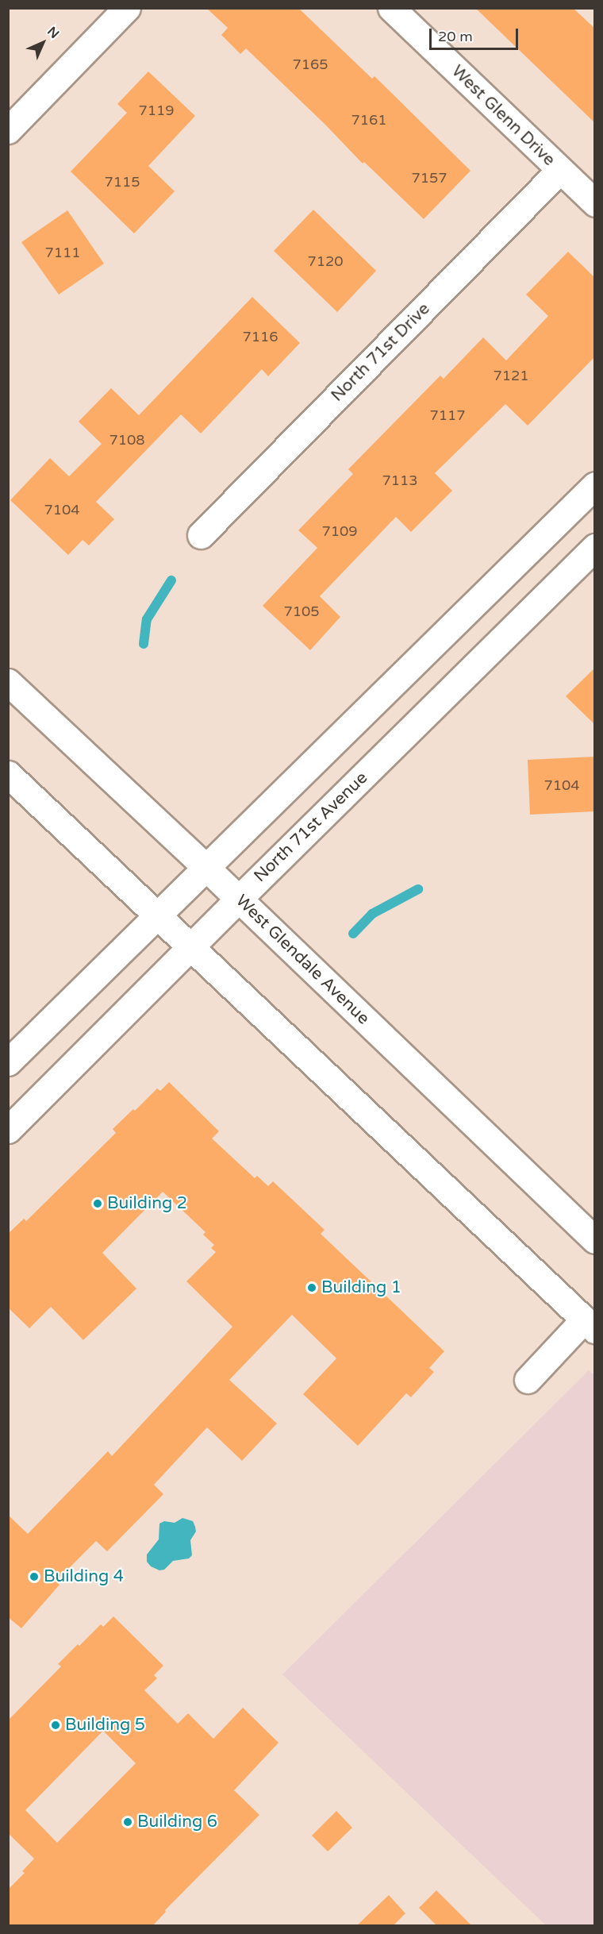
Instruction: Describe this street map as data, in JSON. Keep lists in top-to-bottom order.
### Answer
{
  "streets": {
    "street": [
      "West Glenn Drive",
      "North 71st Drive",
      "North 71st Avenue",
      "West Glendale Avenue"
    ]
  },
  "crossings": [
    ["West Glenn Drive", "North 71st Drive"],
    ["North 71st Avenue", "West Glendale Avenue"]
  ],
  "places": [
    "Building 2",
    "Building 1",
    "Building 4",
    "Building 5",
    "Building 6"
  ],
  "house_numbers": [
    "7165",
    "7119",
    "7161",
    "7157",
    "7115",
    "7111",
    "7120",
    "7116",
    "7121",
    "7117",
    "7108",
    "7113",
    "7104",
    "7109",
    "7105",
    "7104"
  ],
  "scale_bar": "20 m",
  "north": "top right"
}
